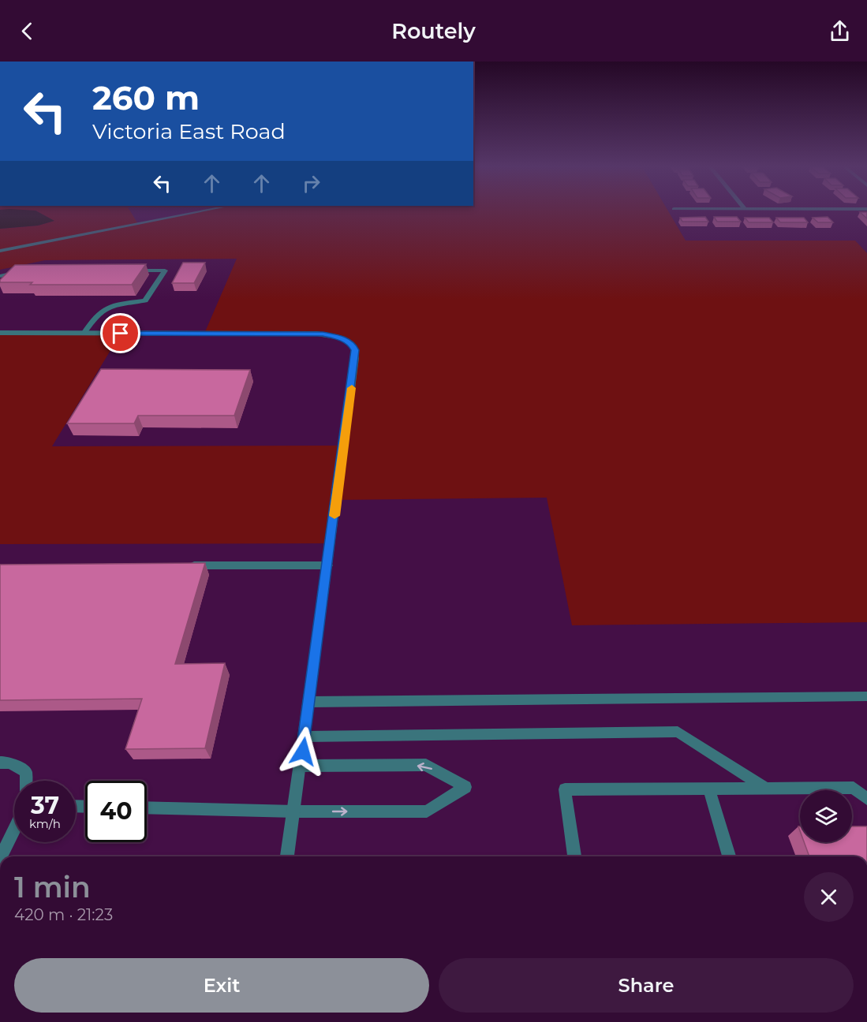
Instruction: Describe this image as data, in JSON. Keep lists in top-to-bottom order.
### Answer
{
  "page": {
    "header": "Routely",
    "turn": ["260 m", "Victoria East Road"],
    "speed": "37 km/h",
    "limit": "40",
    "heading": ["1 min", "420 m · 21:23"],
    "buttons": ["Exit", "Share"]
  }
}
